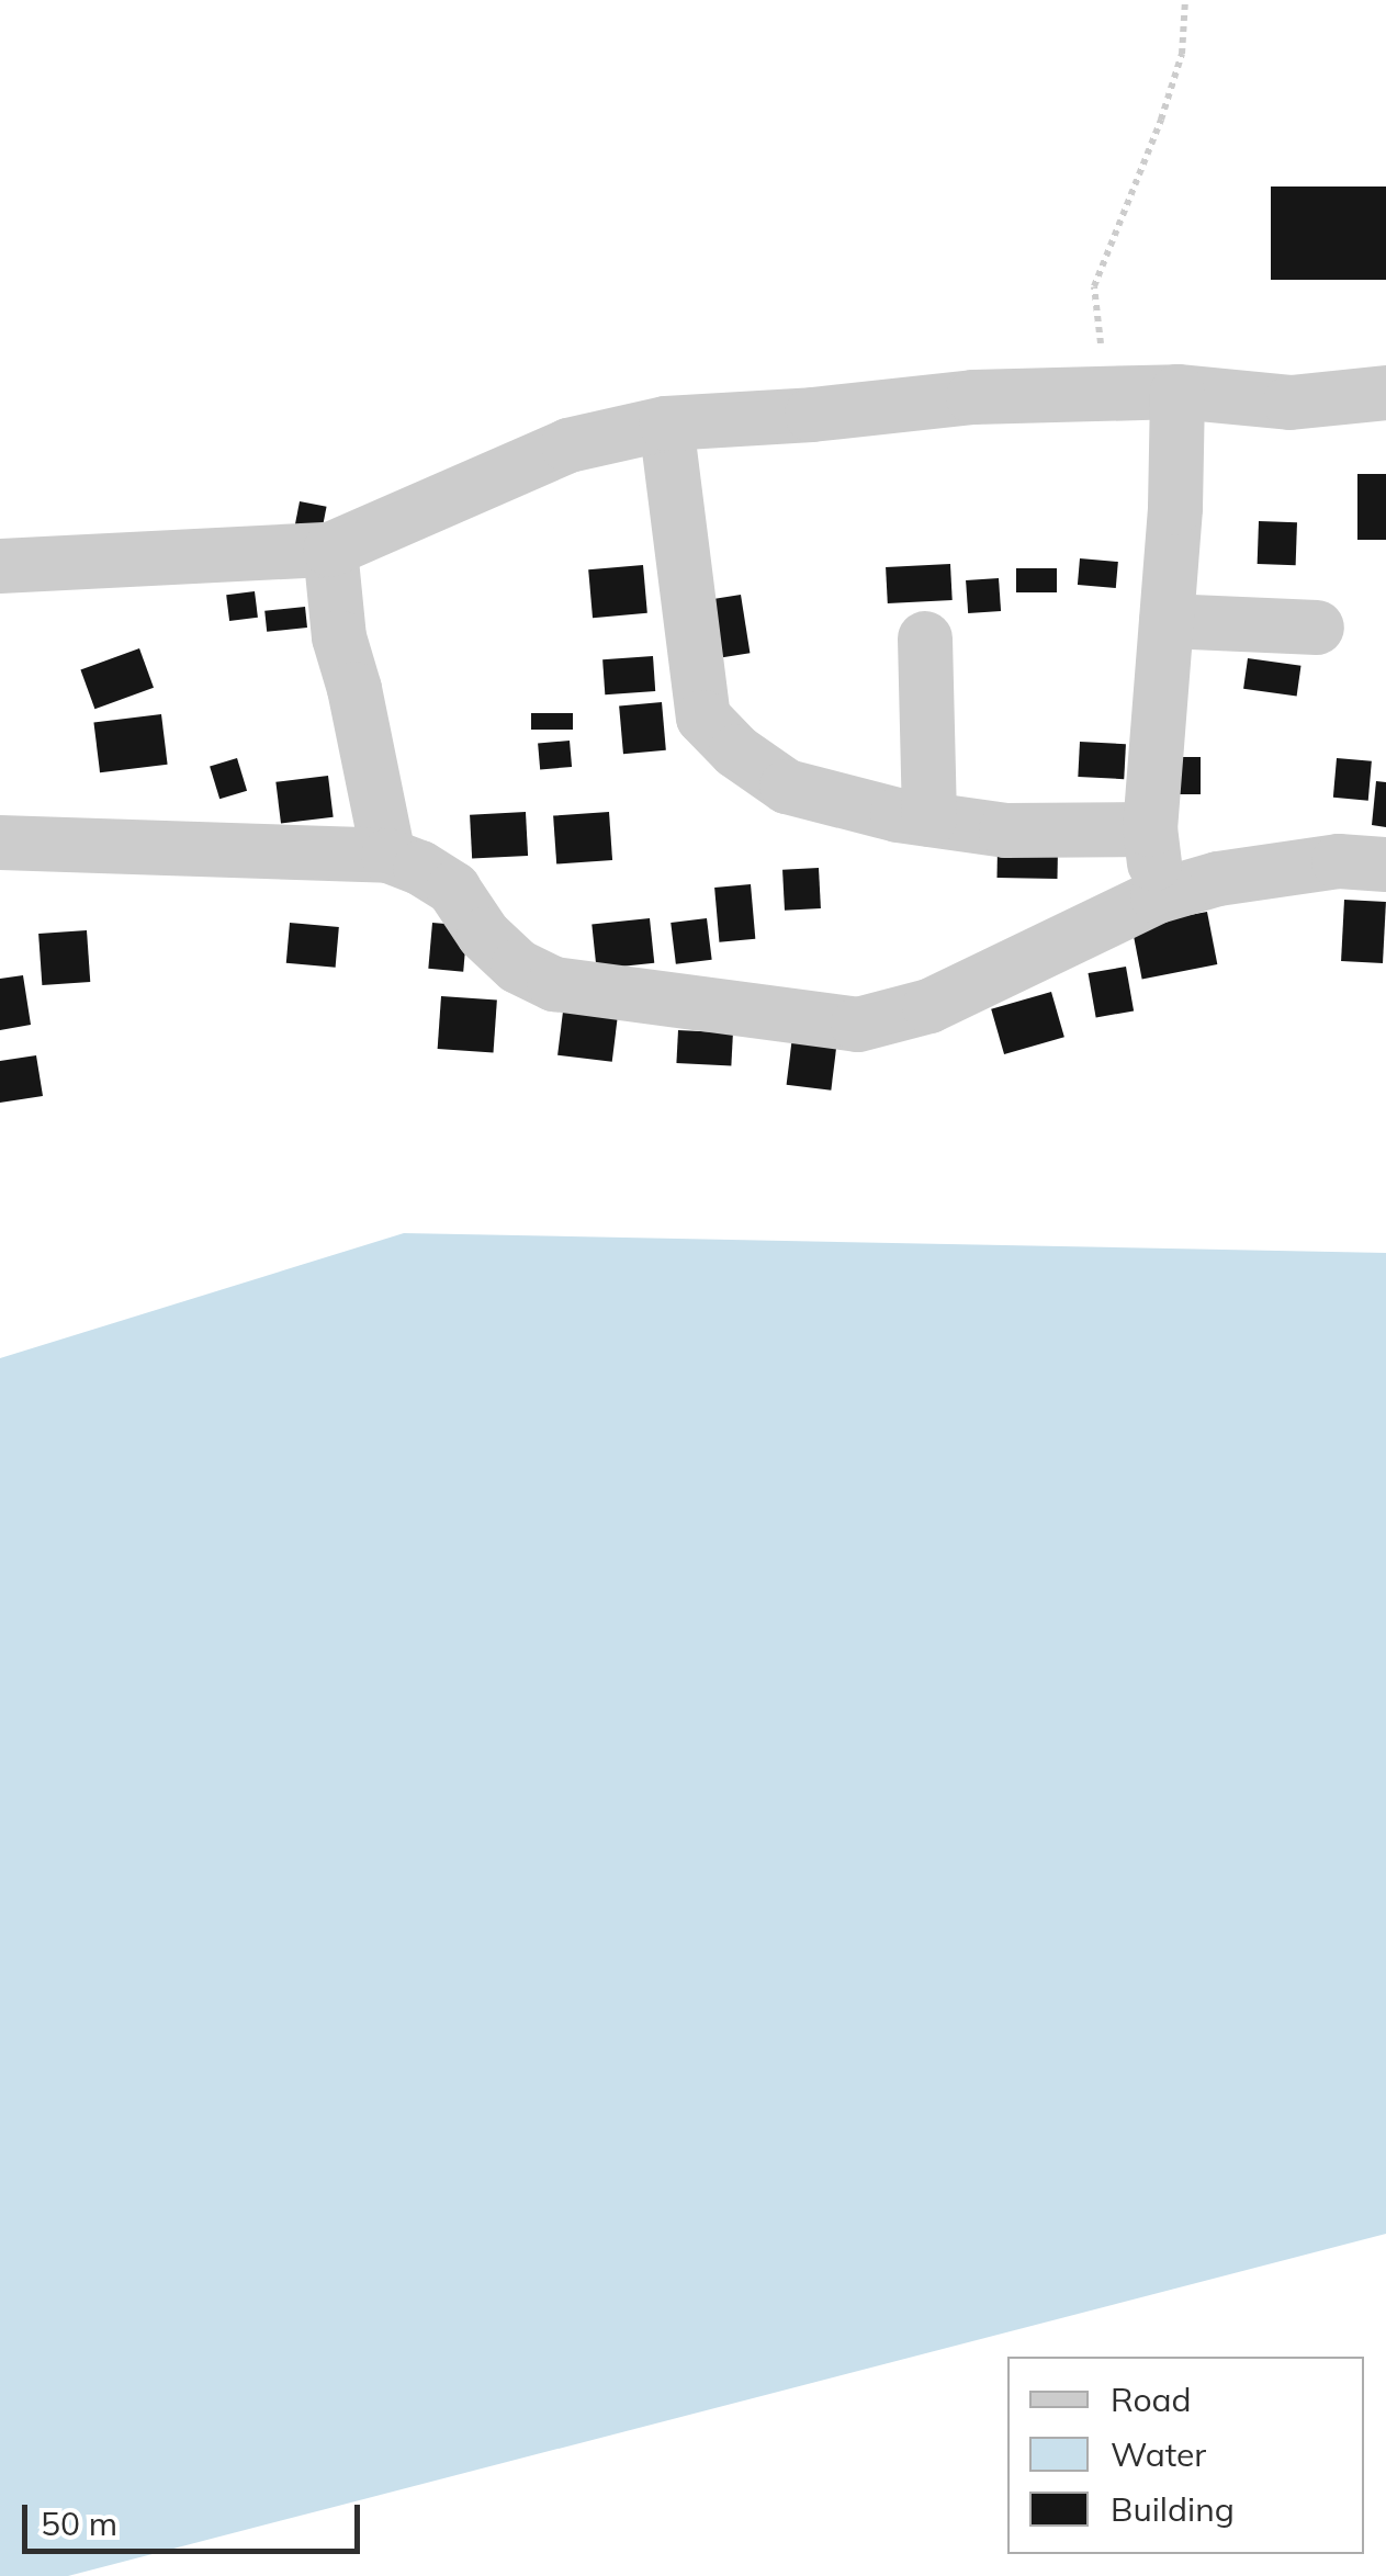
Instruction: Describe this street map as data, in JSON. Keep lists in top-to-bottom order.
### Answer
{
  "legend": ["Road", "Water", "Building"],
  "scale_bar": "50 m"
}
